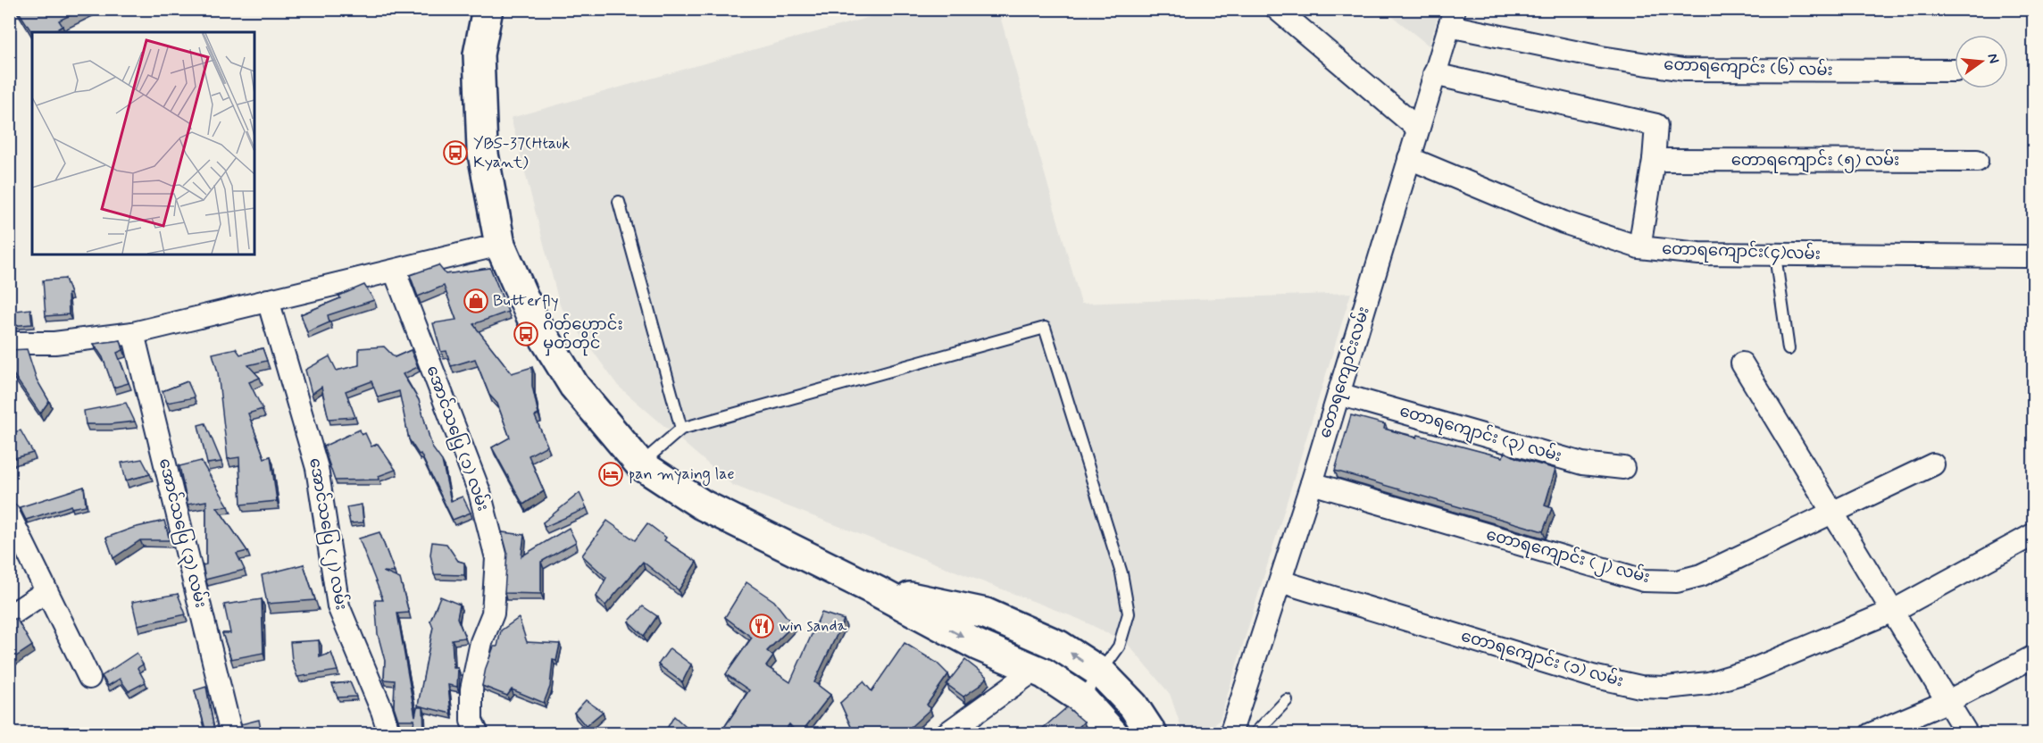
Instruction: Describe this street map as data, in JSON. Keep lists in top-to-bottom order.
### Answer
{
  "streets": {
    "street": [
      "တောရကျောင်း (၆) လမ်း",
      "တောရကျောင်း (၅) လမ်း",
      "တောရကျောင်း(၄)လမ်း",
      "တောရကျောင်းလမ်း",
      "တောရကျောင်း (၃) လမ်း",
      "အောင်သပြေ (၁) လမ်း",
      "အောင်သပြေ (၃) လမ်း",
      "အောင်သပြေ (၂) လမ်း",
      "တောရကျောင်း (၂) လမ်း",
      "တောရကျောင်း (၁) လမ်း"
    ]
  },
  "crossings": [
    ["တောရကျောင်း (၆) လမ်း", "တောရကျောင်းလမ်း"],
    ["တောရကျောင်း(၄)လမ်း", "တောရကျောင်းလမ်း"],
    ["တောရကျောင်းလမ်း", "တောရကျောင်း (၃) လမ်း"],
    ["တောရကျောင်းလမ်း", "တောရကျောင်း (၂) လမ်း"],
    ["တောရကျောင်းလမ်း", "တောရကျောင်း (၁) လမ်း"]
  ],
  "places": {
    "bus stop": ["YBS-37(Htauk Kyant)", "ဂိတ်ဟောင်း မှတ်တိုင်"],
    "shop": ["Butterfly"],
    "hotel": ["pan myaing lae"],
    "restaurant": ["win sanda"]
  },
  "north": "right"
}
